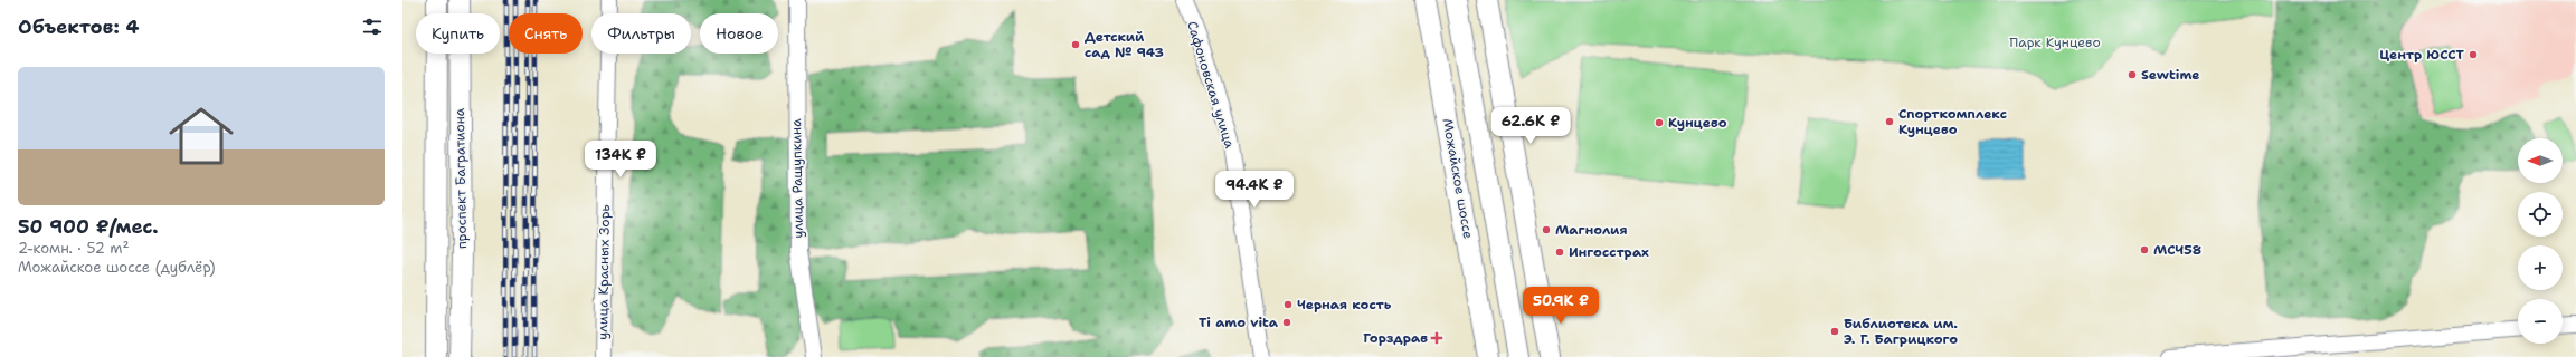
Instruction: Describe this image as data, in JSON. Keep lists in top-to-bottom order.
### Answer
{
  "streets": {
    "main road": ["проспект Багратиона", "Можайское шоссе"],
    "street": ["Сафоновская улица", "улица Ращупкина", "улица Красных Зорь"]
  },
  "parks": ["Парк Кунцево"],
  "places": {
    "other": [
      "Детский сад № 943",
      "Центр ЮССТ",
      "Sewtime",
      "Спорткомплекс Кунцево",
      "Кунцево",
      "Магнолия",
      "МСЧ58",
      "Ингосстрах",
      "Черная кость",
      "Ti amo vita",
      "Библиотека им. Э. Г. Багрицкого"
    ],
    "health": ["Горздрав"]
  },
  "north": "left",
  "page": {
    "heading": "Объектов: 4",
    "chip": [
      "Купить",
      "Снять",
      "Фильтры",
      "Новое"
    ],
    "list": [
      {
        "name": "50 900 ₽/мес.",
        "note": "2-комн. · 52 m² · Можайское шоссе (дублёр)"
      }
    ],
    "price": [
      "62.6K ₽",
      "134K ₽",
      "94.4K ₽",
      "50.9K ₽"
    ],
    "map_buttons": ["+", "−"]
  }
}
